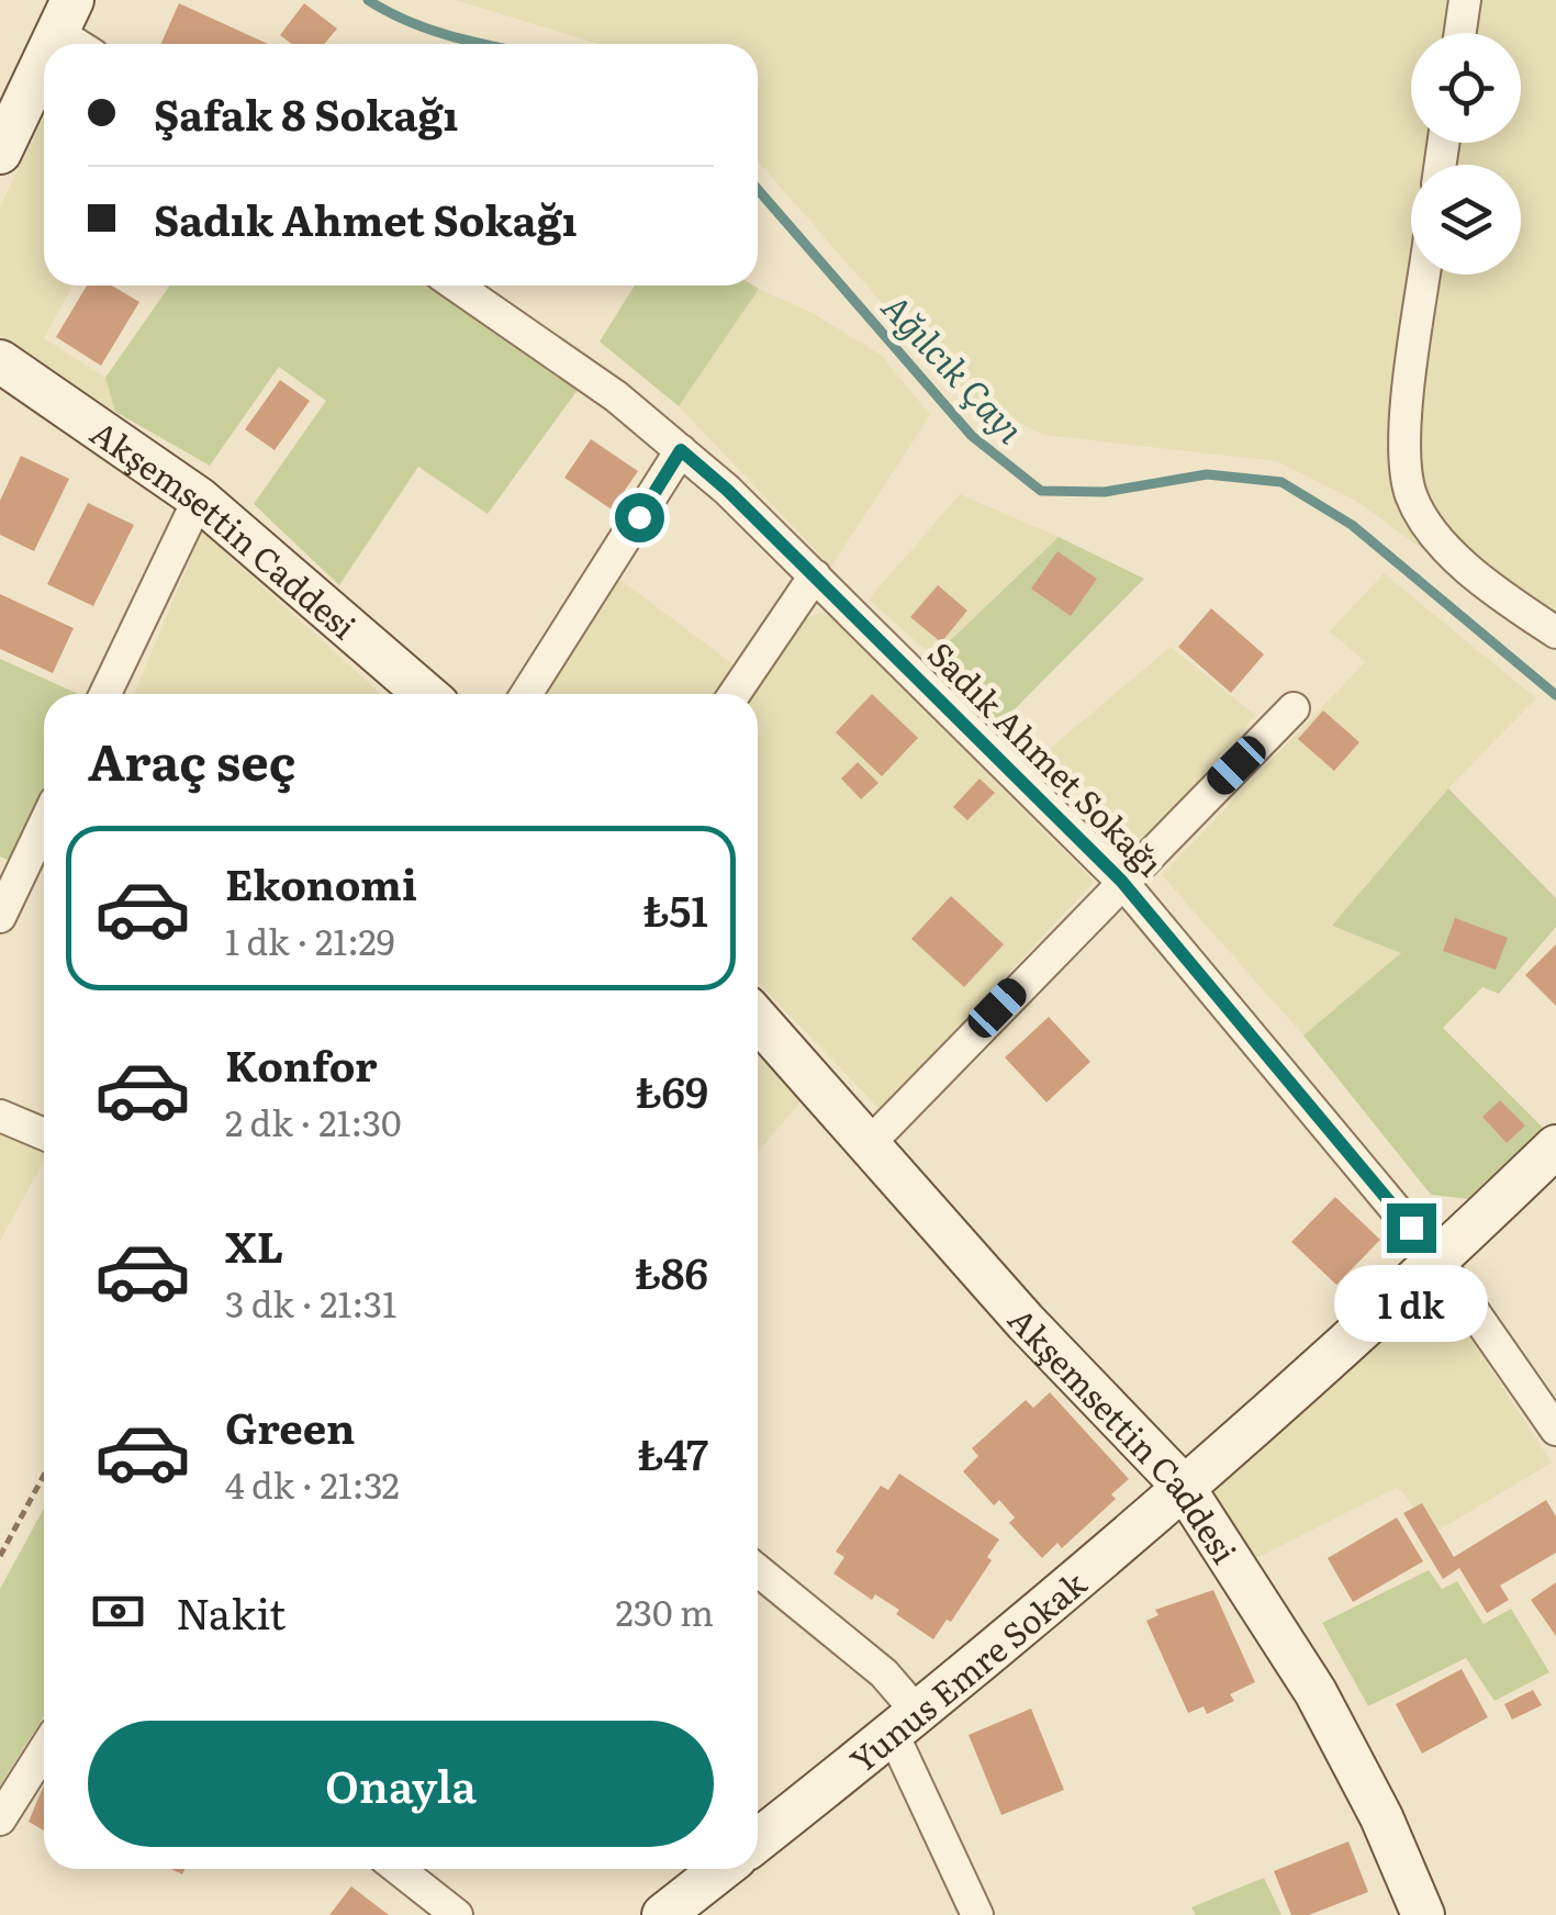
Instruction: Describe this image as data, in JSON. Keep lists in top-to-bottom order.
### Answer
{
  "streets": {
    "street": ["Akşemsettin Caddesi", "Sadık Ahmet Sokağı", "Yunus Emre Sokak"]
  },
  "crossings": [
    ["Akşemsettin Caddesi", "Yunus Emre Sokak"],
    ["Sadık Ahmet Sokağı", "Yunus Emre Sokak"]
  ],
  "water": ["Ağılcık Çayı"],
  "page": {
    "banner": ["Şafak 8 Sokağı", "Sadık Ahmet Sokağı"],
    "heading": "Araç seç",
    "list": [
      {
        "name": "Ekonomi",
        "note": "1 dk · 21:29",
        "value": "₺51"
      },
      {
        "name": "Konfor",
        "note": "2 dk · 21:30",
        "value": "₺69"
      },
      {
        "name": "XL",
        "note": "3 dk · 21:31",
        "value": "₺86"
      },
      {
        "name": "Green",
        "note": "4 dk · 21:32",
        "value": "₺47"
      }
    ],
    "bubble": "1 dk",
    "pay": ["Nakit", "230 m"],
    "buttons": "Onayla"
  }
}
